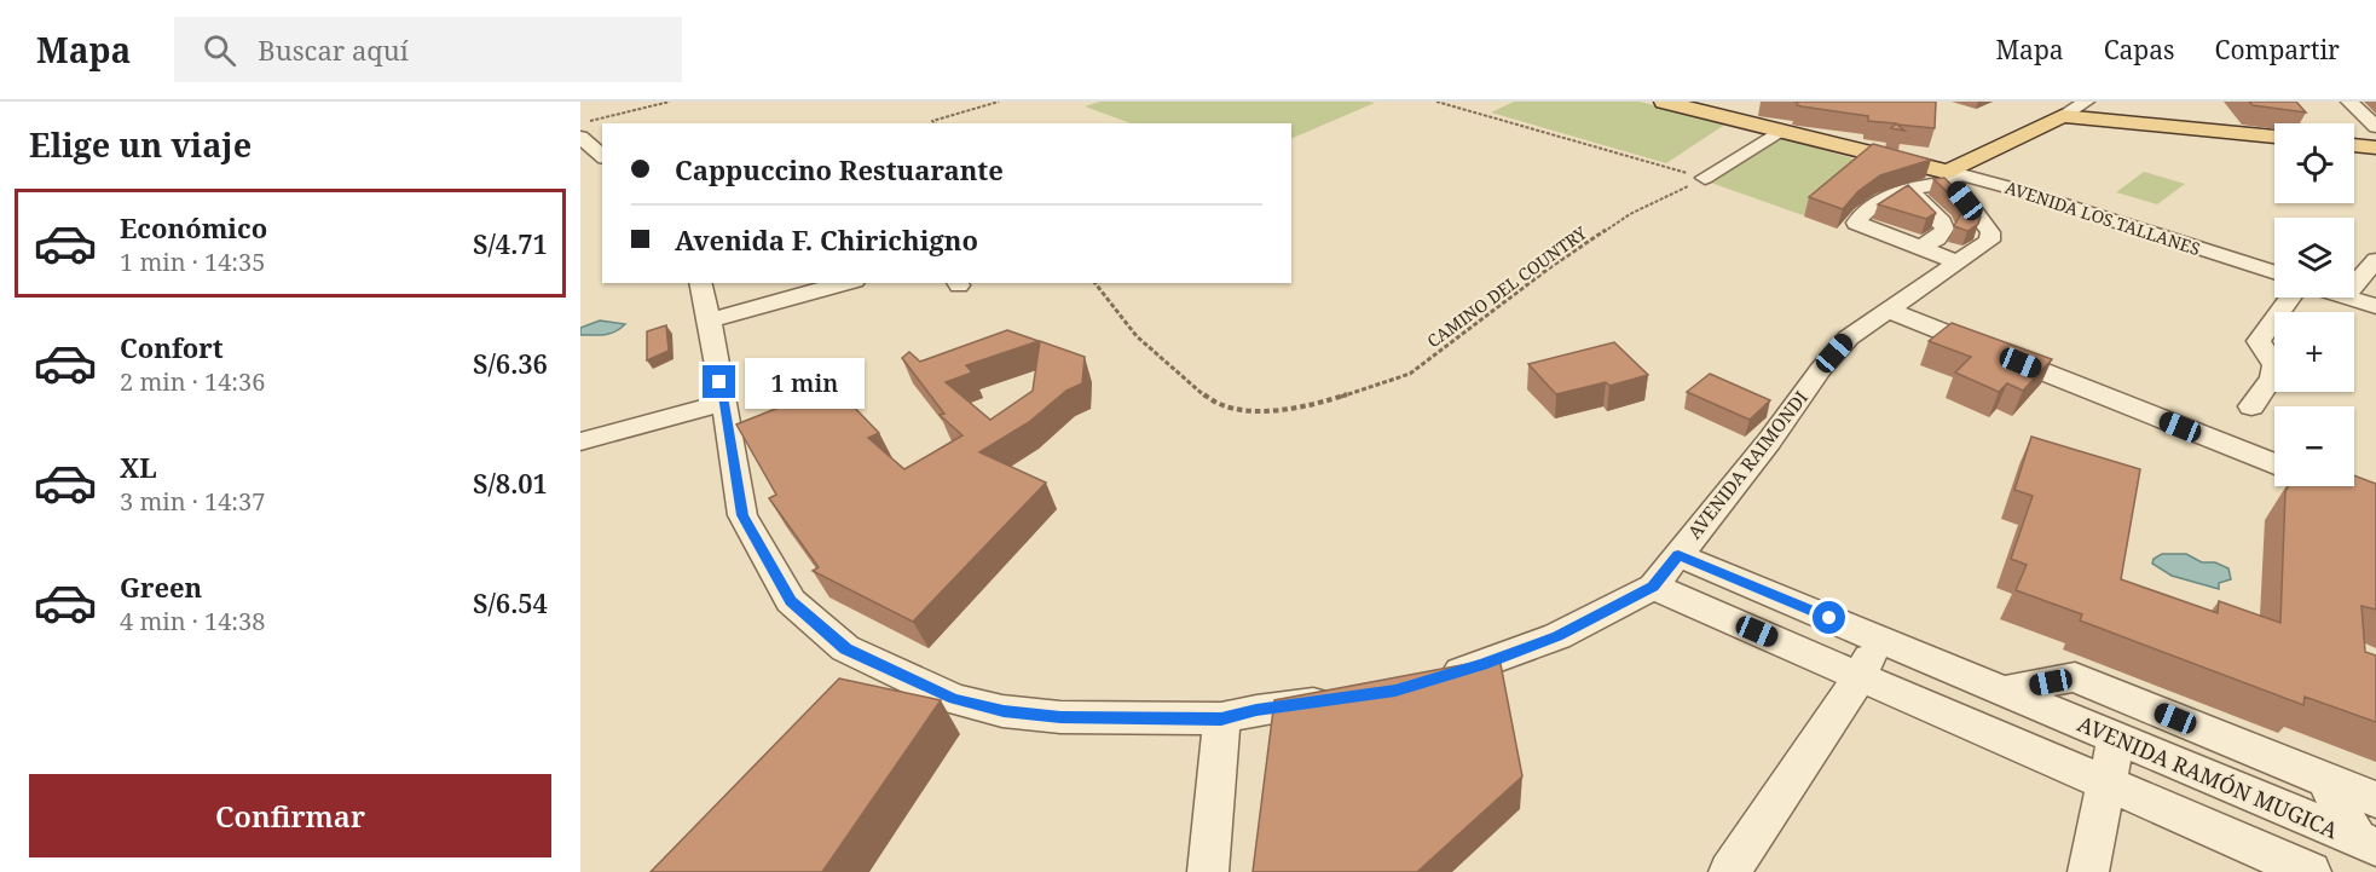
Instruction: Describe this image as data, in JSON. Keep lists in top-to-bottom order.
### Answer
{
  "streets": {
    "main road": ["AVENIDA LOS TALLANES"],
    "street": ["AVENIDA RAIMONDI", "AVENIDA RAMÓN MUGICA"],
    "path": ["CAMINO DEL COUNTRY"]
  },
  "crossings": [
    ["AVENIDA LOS TALLANES", "AVENIDA RAIMONDI"],
    ["AVENIDA RAIMONDI", "AVENIDA RAMÓN MUGICA"]
  ],
  "page": {
    "header": "Mapa",
    "search": "Buscar aquí",
    "nav": ["Mapa", "Capas", "Compartir"],
    "heading": "Elige un viaje",
    "map_buttons": ["+", "−"],
    "banner": ["Cappuccino Restuarante", "Avenida F. Chirichigno"],
    "list": [
      {
        "name": "Económico",
        "note": "1 min · 14:35",
        "value": "S/4.71"
      },
      {
        "name": "Confort",
        "note": "2 min · 14:36",
        "value": "S/6.36"
      },
      {
        "name": "XL",
        "note": "3 min · 14:37",
        "value": "S/8.01"
      },
      {
        "name": "Green",
        "note": "4 min · 14:38",
        "value": "S/6.54"
      }
    ],
    "bubble": "1 min",
    "buttons": "Confirmar"
  }
}
